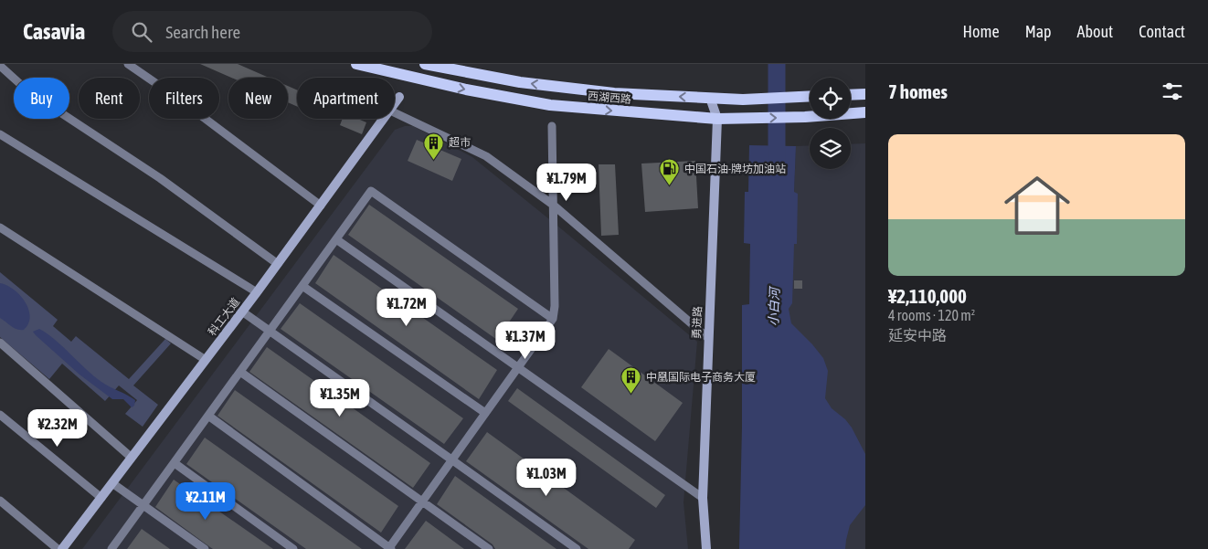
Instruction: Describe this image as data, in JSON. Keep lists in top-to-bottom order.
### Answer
{
  "streets": {
    "main road": ["西湖西路"],
    "street": ["科工大道", "勇进路"]
  },
  "crossings": [
    ["西湖西路", "勇进路"]
  ],
  "water": ["小白河"],
  "places": {
    "building": ["超市", "中凰国际电子商务大厦"],
    "fuel station": ["中国石油-牌坊加油站"]
  },
  "page": {
    "header": "Casavia",
    "search": "Search here",
    "nav": [
      "Home",
      "Map",
      "About",
      "Contact"
    ],
    "heading": "7 homes",
    "chip": [
      "Buy",
      "Rent",
      "Filters",
      "New",
      "Apartment"
    ],
    "list": [
      {
        "name": "¥2,110,000",
        "note": "4 rooms · 120 m² · 延安中路"
      }
    ],
    "price": [
      "¥1.79M",
      "¥1.72M",
      "¥1.37M",
      "¥1.35M",
      "¥2.32M",
      "¥1.03M",
      "¥2.11M"
    ]
  }
}
